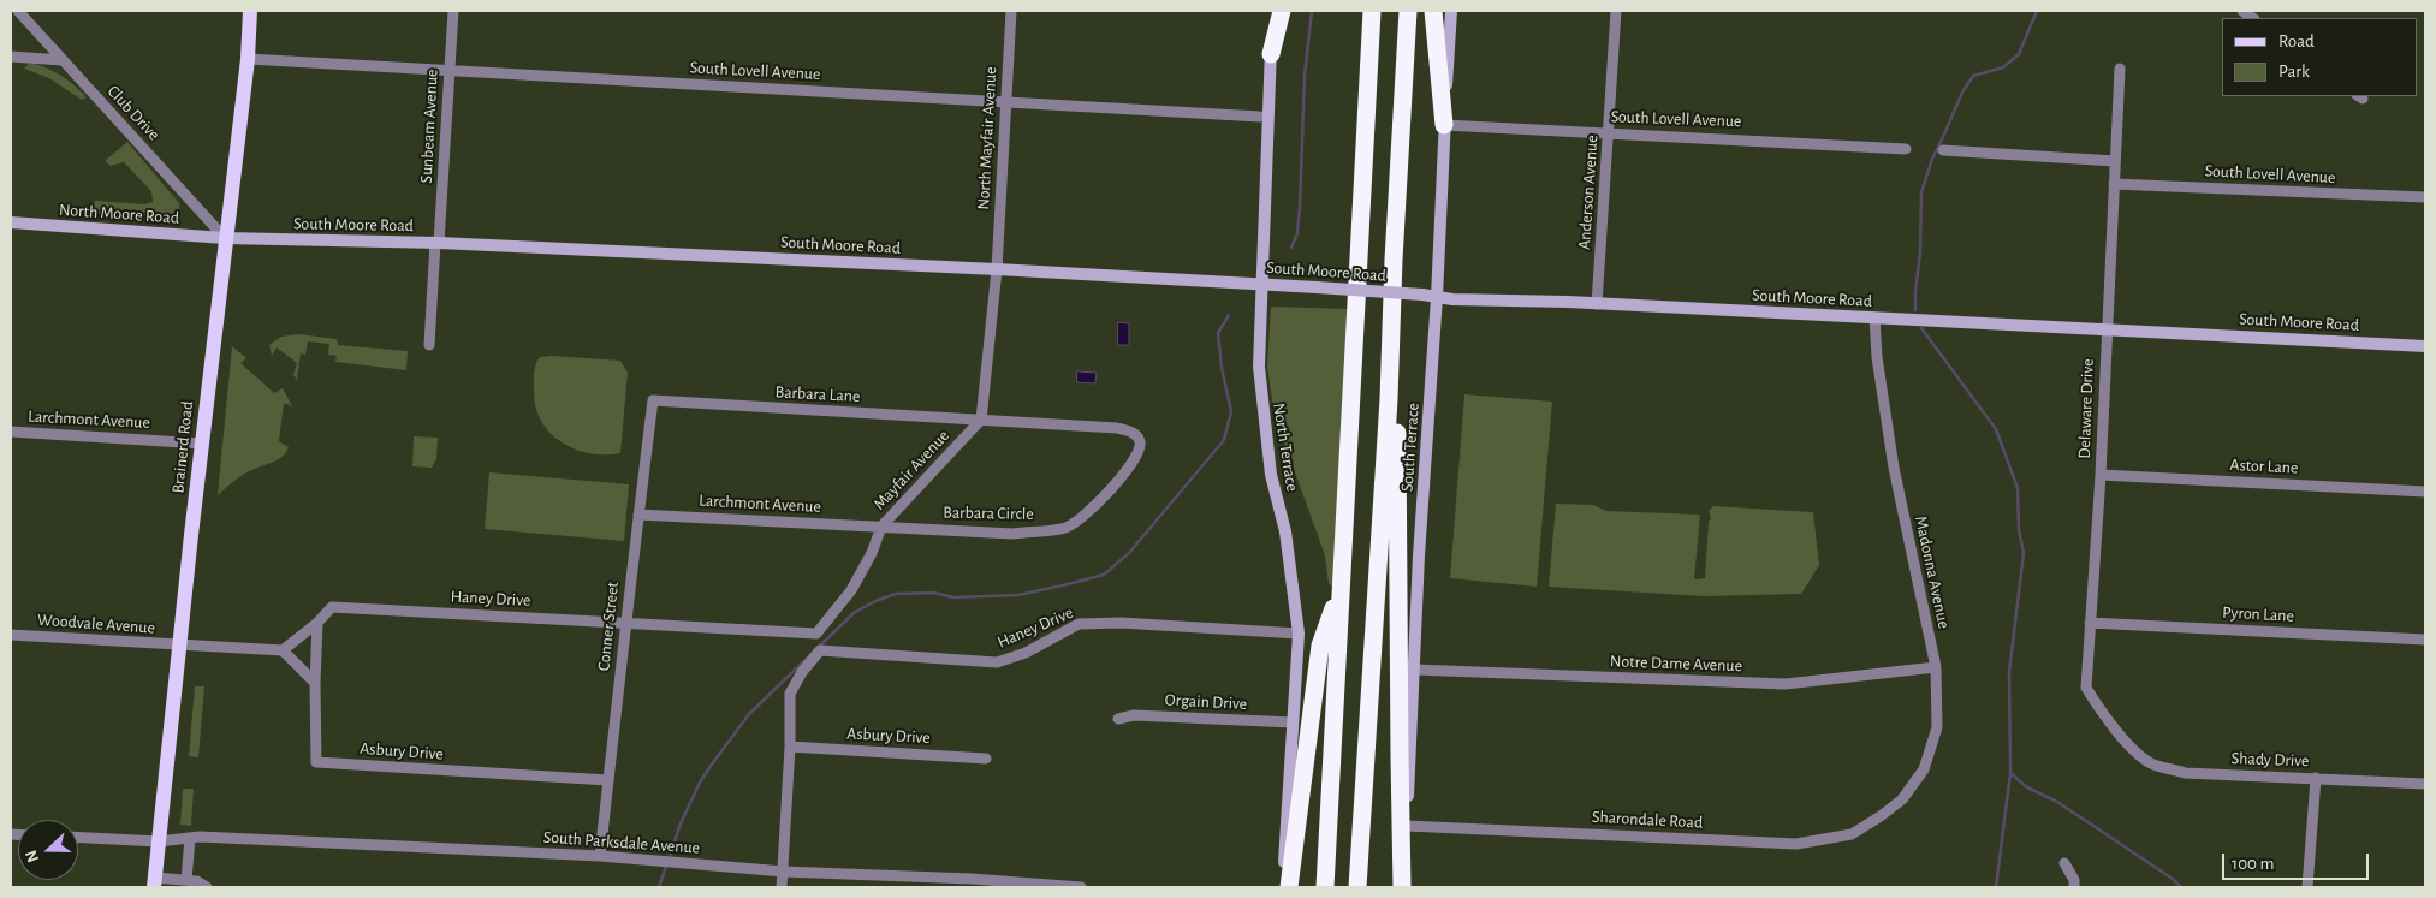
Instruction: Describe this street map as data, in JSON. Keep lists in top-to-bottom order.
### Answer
{
  "streets": {
    "main road": [
      "North Moore Road",
      "South Moore Road",
      "Brainerd Road",
      "North Terrace",
      "South Terrace"
    ],
    "street": [
      "South Lovell Avenue",
      "Club Drive",
      "Sunbeam Avenue",
      "North Mayfair Avenue",
      "Anderson Avenue",
      "Barbara Lane",
      "Delaware Drive",
      "Larchmont Avenue",
      "Astor Lane",
      "Mayfair Avenue",
      "Barbara Circle",
      "Madonna Avenue",
      "Haney Drive",
      "Pyron Lane",
      "Woodvale Avenue",
      "Conner Street",
      "Notre Dame Avenue",
      "Orgain Drive",
      "Asbury Drive",
      "Shady Drive",
      "Sharondale Road",
      "South Parksdale Avenue"
    ]
  },
  "crossings": [
    ["South Lovell Avenue", "Sunbeam Avenue"],
    ["South Lovell Avenue", "North Mayfair Avenue"],
    ["South Lovell Avenue", "Anderson Avenue"],
    ["South Lovell Avenue", "Delaware Drive"],
    ["South Lovell Avenue", "Brainerd Road"],
    ["South Lovell Avenue", "South Terrace"],
    ["Club Drive", "North Moore Road"],
    ["Club Drive", "South Moore Road"],
    ["Club Drive", "Brainerd Road"],
    ["Sunbeam Avenue", "South Moore Road"],
    ["North Mayfair Avenue", "South Moore Road"],
    ["Anderson Avenue", "South Moore Road"],
    ["North Moore Road", "South Moore Road"],
    ["North Moore Road", "Brainerd Road"],
    ["South Moore Road", "Delaware Drive"],
    ["South Moore Road", "Brainerd Road"],
    ["South Moore Road", "North Terrace"],
    ["South Moore Road", "South Terrace"],
    ["South Moore Road", "Madonna Avenue"],
    ["Barbara Lane", "Mayfair Avenue"],
    ["Barbara Lane", "Barbara Circle"],
    ["Barbara Lane", "Conner Street"],
    ["Delaware Drive", "Astor Lane"],
    ["Delaware Drive", "Pyron Lane"],
    ["Delaware Drive", "Shady Drive"],
    ["Larchmont Avenue", "Brainerd Road"],
    ["Larchmont Avenue", "Mayfair Avenue"],
    ["Larchmont Avenue", "Barbara Circle"],
    ["Larchmont Avenue", "Conner Street"],
    ["Brainerd Road", "Woodvale Avenue"],
    ["Brainerd Road", "South Parksdale Avenue"],
    ["North Terrace", "Haney Drive"],
    ["North Terrace", "Orgain Drive"],
    ["South Terrace", "Notre Dame Avenue"],
    ["South Terrace", "Sharondale Road"],
    ["Mayfair Avenue", "Barbara Circle"],
    ["Mayfair Avenue", "Haney Drive"],
    ["Madonna Avenue", "Notre Dame Avenue"],
    ["Madonna Avenue", "Sharondale Road"],
    ["Haney Drive", "Conner Street"],
    ["Conner Street", "Asbury Drive"],
    ["Conner Street", "South Parksdale Avenue"]
  ],
  "legend": ["Road", "Park"],
  "scale_bar": "100 m",
  "north": "left"
}
